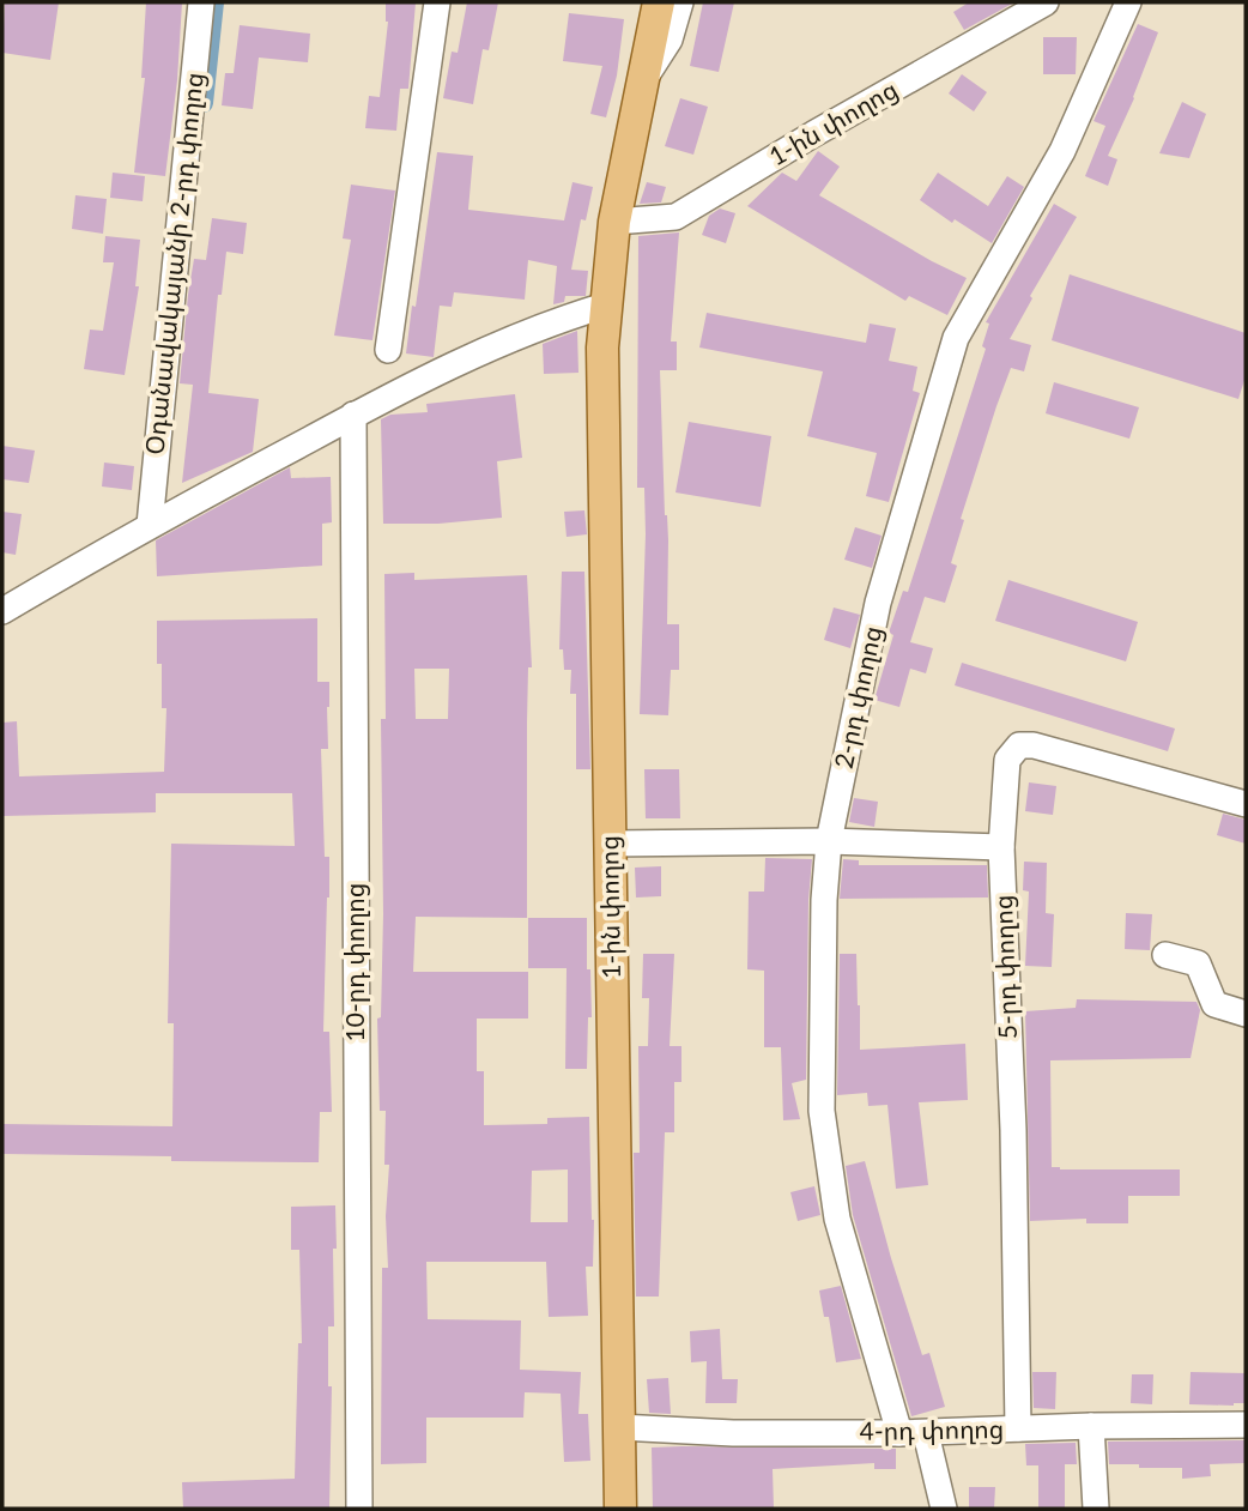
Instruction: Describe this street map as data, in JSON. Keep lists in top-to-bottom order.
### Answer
{
  "streets": {
    "main road": ["1-ին փողոց"],
    "street": [
      "Օդանավակայանի 2-րդ փողոց",
      "2-րդ փողոց",
      "10-րդ փողոց",
      "5-րդ փողոց",
      "4-րդ փողոց"
    ]
  },
  "crossings": [
    ["1-ին փողոց", "4-րդ փողոց"],
    ["2-րդ փողոց", "4-րդ փողոց"],
    ["5-րդ փողոց", "4-րդ փողոց"]
  ]
}
